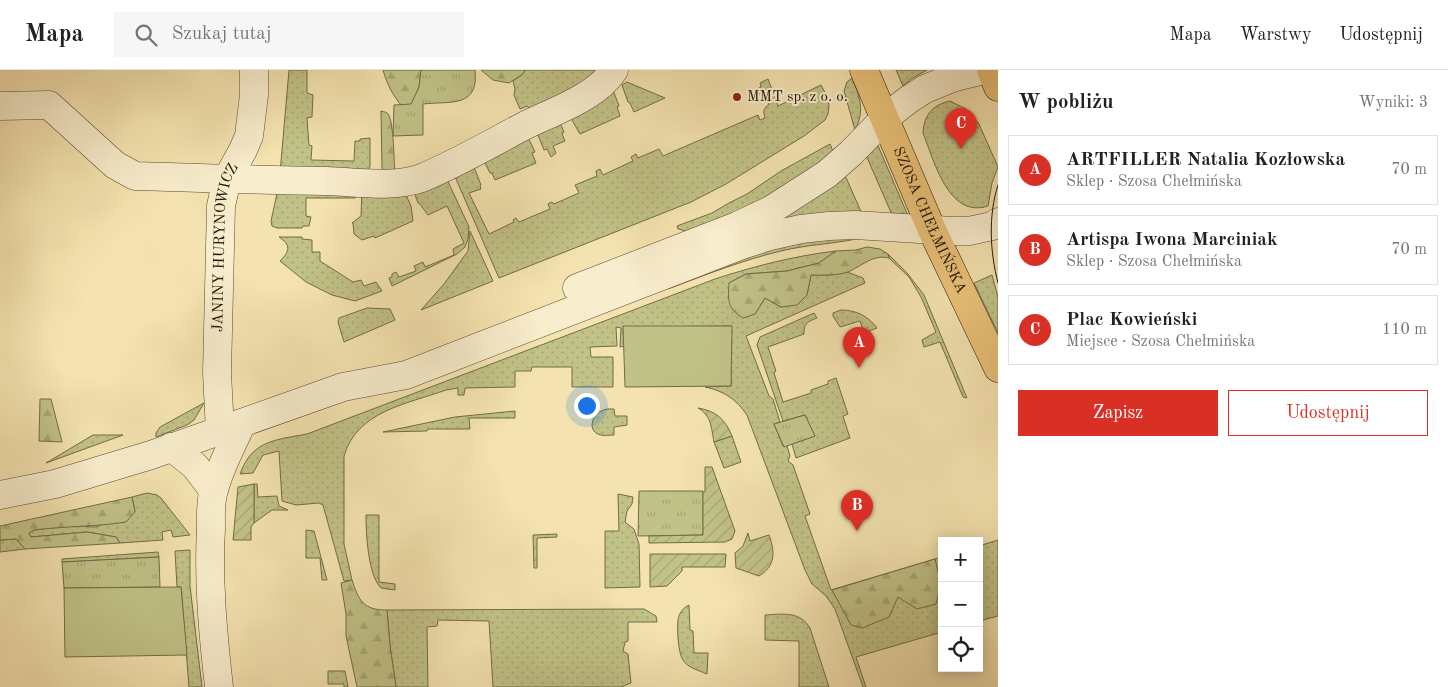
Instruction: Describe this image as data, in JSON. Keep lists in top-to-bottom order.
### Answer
{
  "streets": {
    "main road": ["SZOSA CHEŁMIŃSKA"],
    "street": ["JANINY HURYNOWICZ"]
  },
  "places": ["MMT sp. z o. o."],
  "page": {
    "header": "Mapa",
    "search": "Szukaj tutaj",
    "nav": ["Mapa", "Warstwy", "Udostępnij"],
    "heading": ["W pobliżu", "Wyniki: 3"],
    "pins": ["C", "A", "B"],
    "list": [
      {
        "mark": "A",
        "name": "ARTFILLER Natalia Kozłowska",
        "note": "Sklep · Szosa Chełmińska",
        "value": "70 m"
      },
      {
        "mark": "B",
        "name": "Artispa Iwona Marciniak",
        "note": "Sklep · Szosa Chełmińska",
        "value": "70 m"
      },
      {
        "mark": "C",
        "name": "Plac Kowieński",
        "note": "Miejsce · Szosa Chełmińska",
        "value": "110 m"
      }
    ],
    "buttons": ["Zapisz", "Udostępnij"],
    "map_buttons": ["+", "−"]
  }
}
